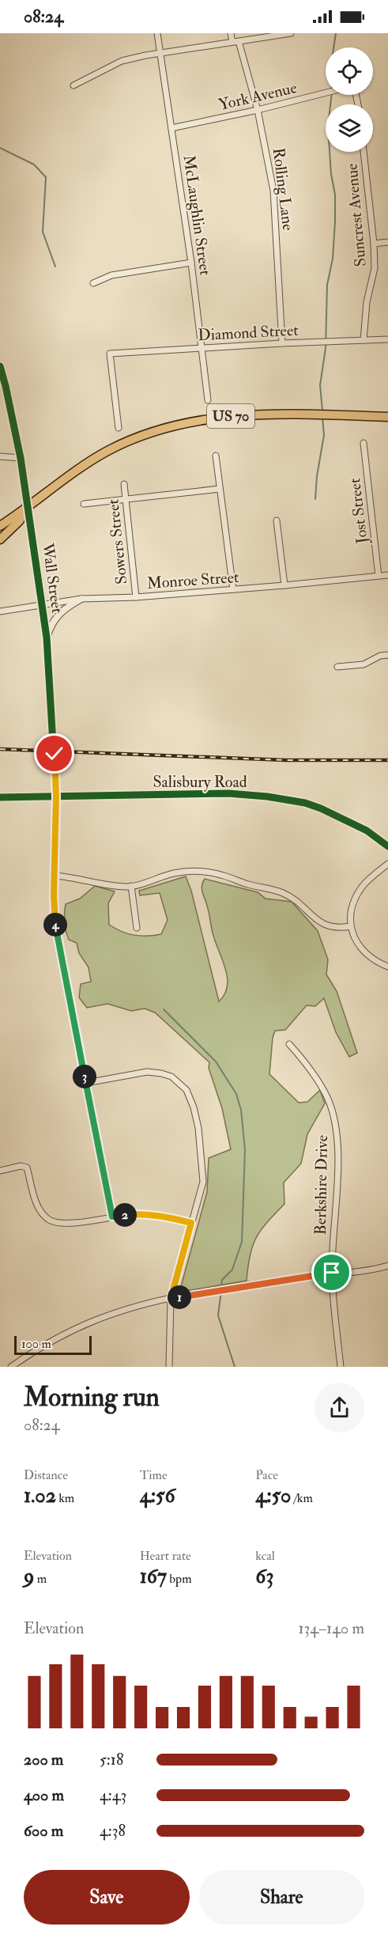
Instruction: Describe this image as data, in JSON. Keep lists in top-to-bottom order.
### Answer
{
  "streets": {
    "highway": ["US 70"],
    "street": [
      "York Avenue",
      "Rolling Lane",
      "McLaughlin Street",
      "Suncrest Avenue",
      "Diamond Street",
      "Jost Street",
      "Sowers Street",
      "Wall Street",
      "Monroe Street",
      "Salisbury Road",
      "Berkshire Drive"
    ]
  },
  "crossings": [
    ["York Avenue", "Rolling Lane"],
    ["York Avenue", "McLaughlin Street"],
    ["Rolling Lane", "Diamond Street"],
    ["McLaughlin Street", "Diamond Street"],
    ["Suncrest Avenue", "Diamond Street"],
    ["US 70", "Wall Street"],
    ["Jost Street", "Monroe Street"],
    ["Sowers Street", "Monroe Street"],
    ["Wall Street", "Monroe Street"],
    ["Wall Street", "Salisbury Road"]
  ],
  "scale_bar": "100 m",
  "page": {
    "status": "08:24",
    "pins": [
      "4",
      "3",
      "2",
      "1"
    ],
    "scale": "100 m",
    "heading": ["Morning run", "08:24"],
    "stats": [
      ["Distance", "1.02 km"],
      ["Time", "4:56"],
      ["Pace", "4:50 /km"],
      ["Elevation", "9 m"],
      ["Heart rate", "167 bpm"],
      ["kcal", "63"]
    ],
    "chart": ["Elevation", "134–140 m"],
    "list": [
      {
        "name": "200 m",
        "note": "5:18"
      },
      {
        "name": "400 m",
        "note": "4:43"
      },
      {
        "name": "600 m",
        "note": "4:38"
      }
    ],
    "buttons": ["Save", "Share"]
  }
}
